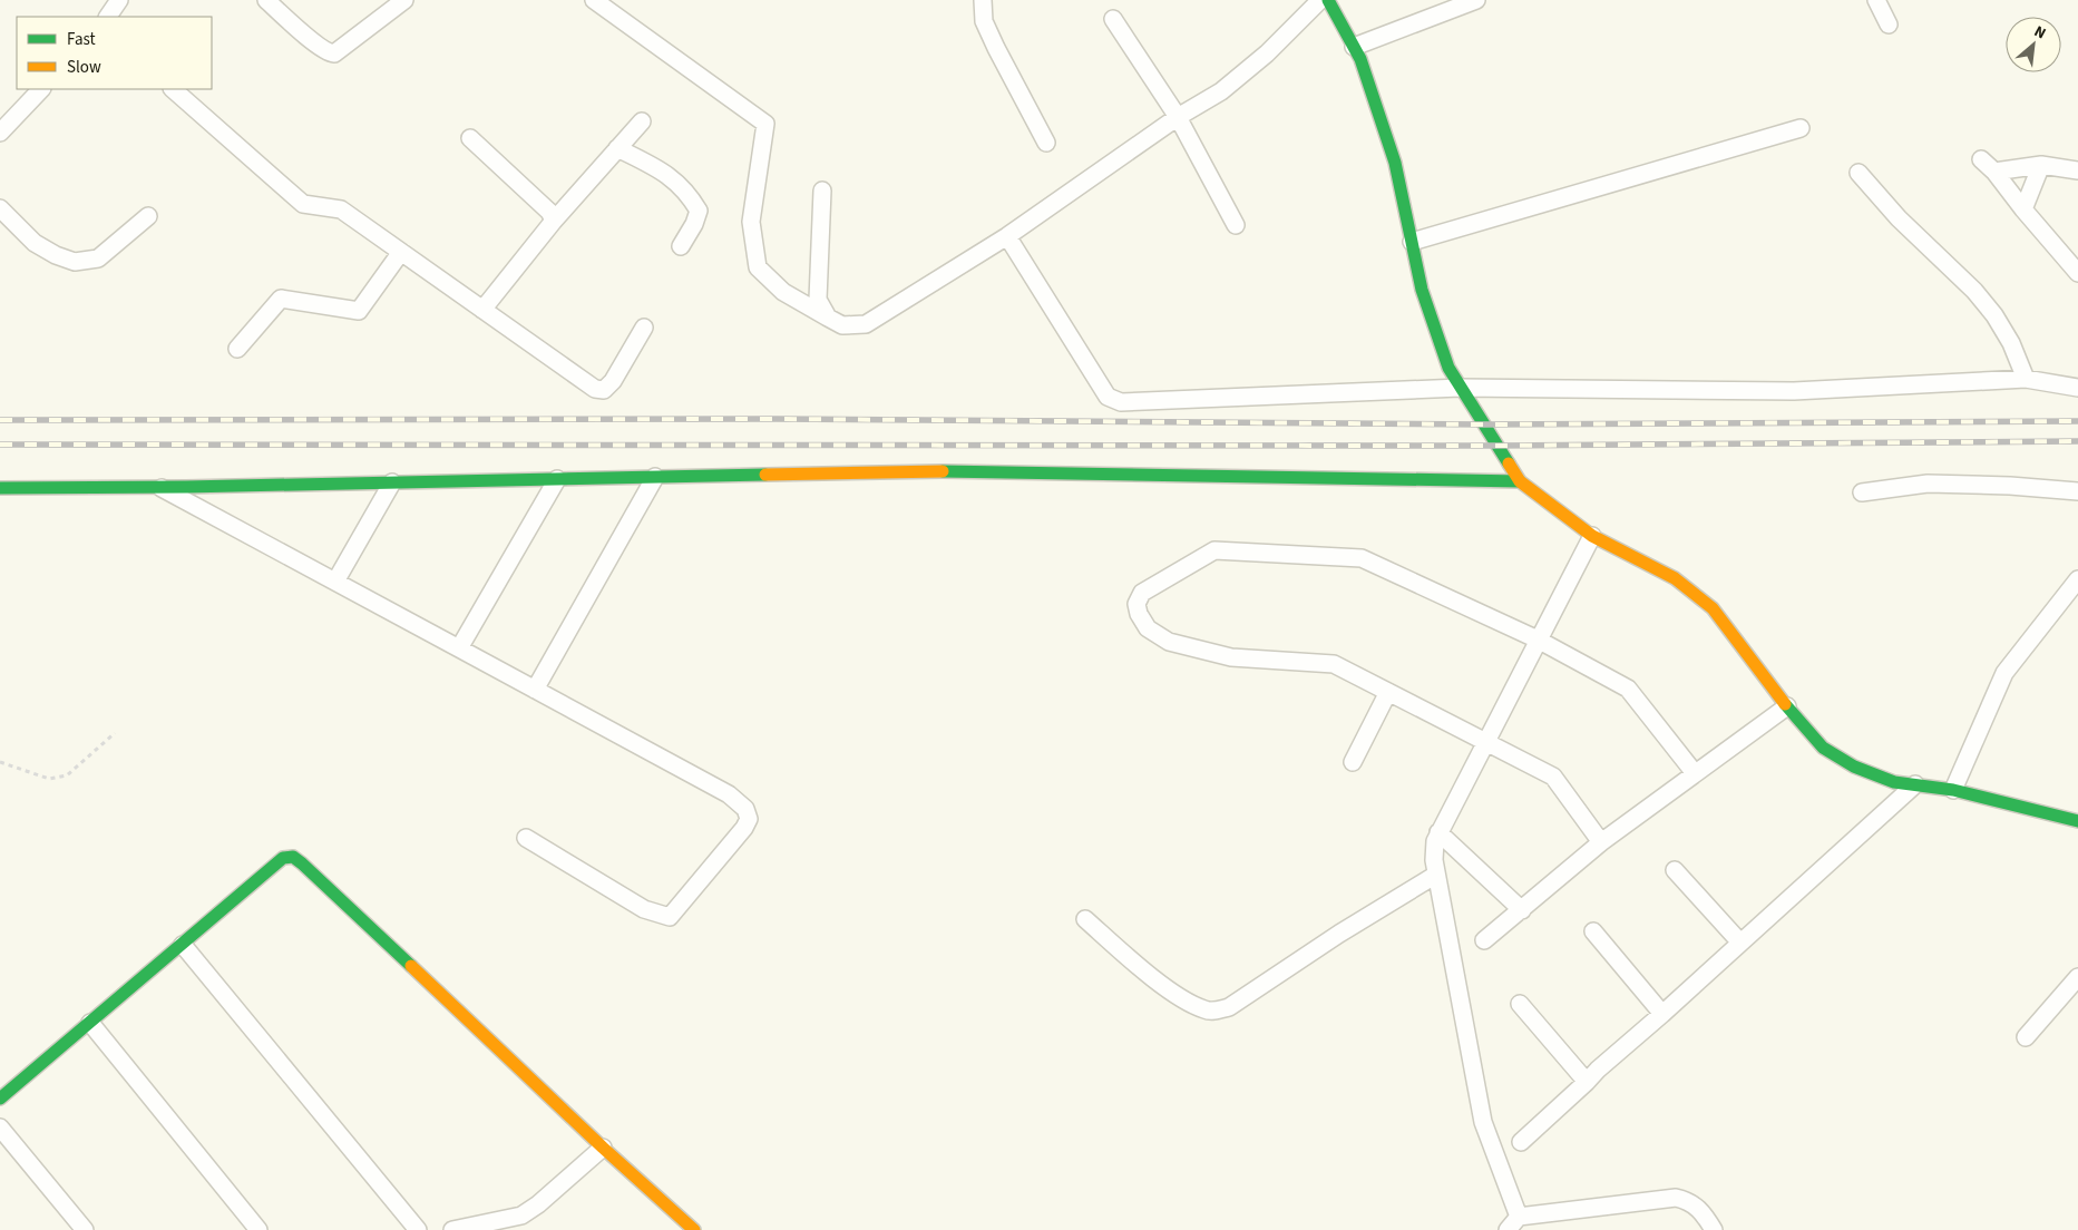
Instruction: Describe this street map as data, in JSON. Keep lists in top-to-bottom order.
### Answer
{
  "legend": ["Fast", "Slow"],
  "north": "top right"
}
